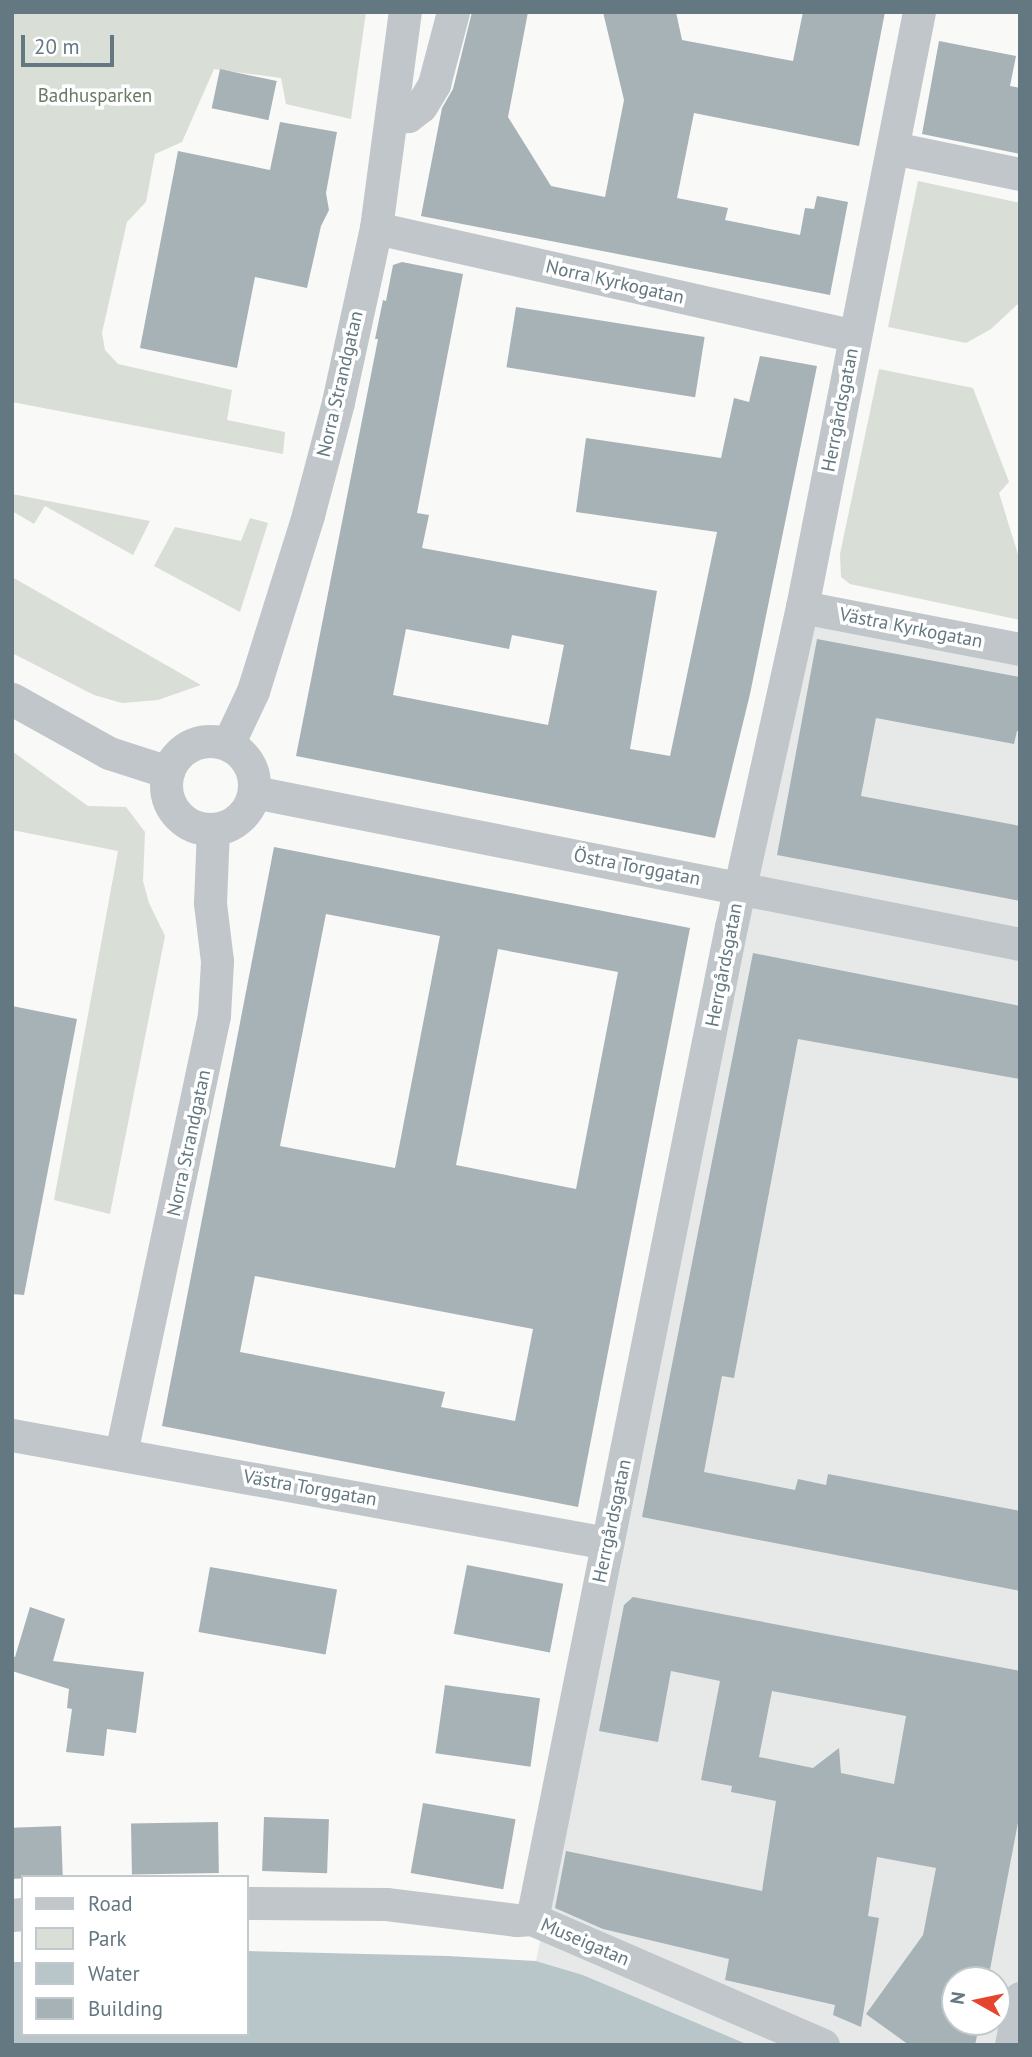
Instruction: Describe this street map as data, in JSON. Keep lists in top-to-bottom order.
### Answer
{
  "streets": {
    "street": [
      "Norra Kyrkogatan",
      "Norra Strandgatan",
      "Herrgårdsgatan",
      "Västra Kyrkogatan",
      "Östra Torggatan",
      "Västra Torggatan",
      "Museigatan"
    ]
  },
  "crossings": [
    ["Norra Kyrkogatan", "Norra Strandgatan"],
    ["Norra Kyrkogatan", "Herrgårdsgatan"],
    ["Norra Strandgatan", "Östra Torggatan"],
    ["Norra Strandgatan", "Västra Torggatan"],
    ["Herrgårdsgatan", "Västra Kyrkogatan"],
    ["Herrgårdsgatan", "Östra Torggatan"],
    ["Herrgårdsgatan", "Västra Torggatan"],
    ["Herrgårdsgatan", "Museigatan"]
  ],
  "parks": ["Badhusparken"],
  "legend": [
    "Road",
    "Park",
    "Water",
    "Building"
  ],
  "scale_bar": "20 m",
  "north": "left"
}
